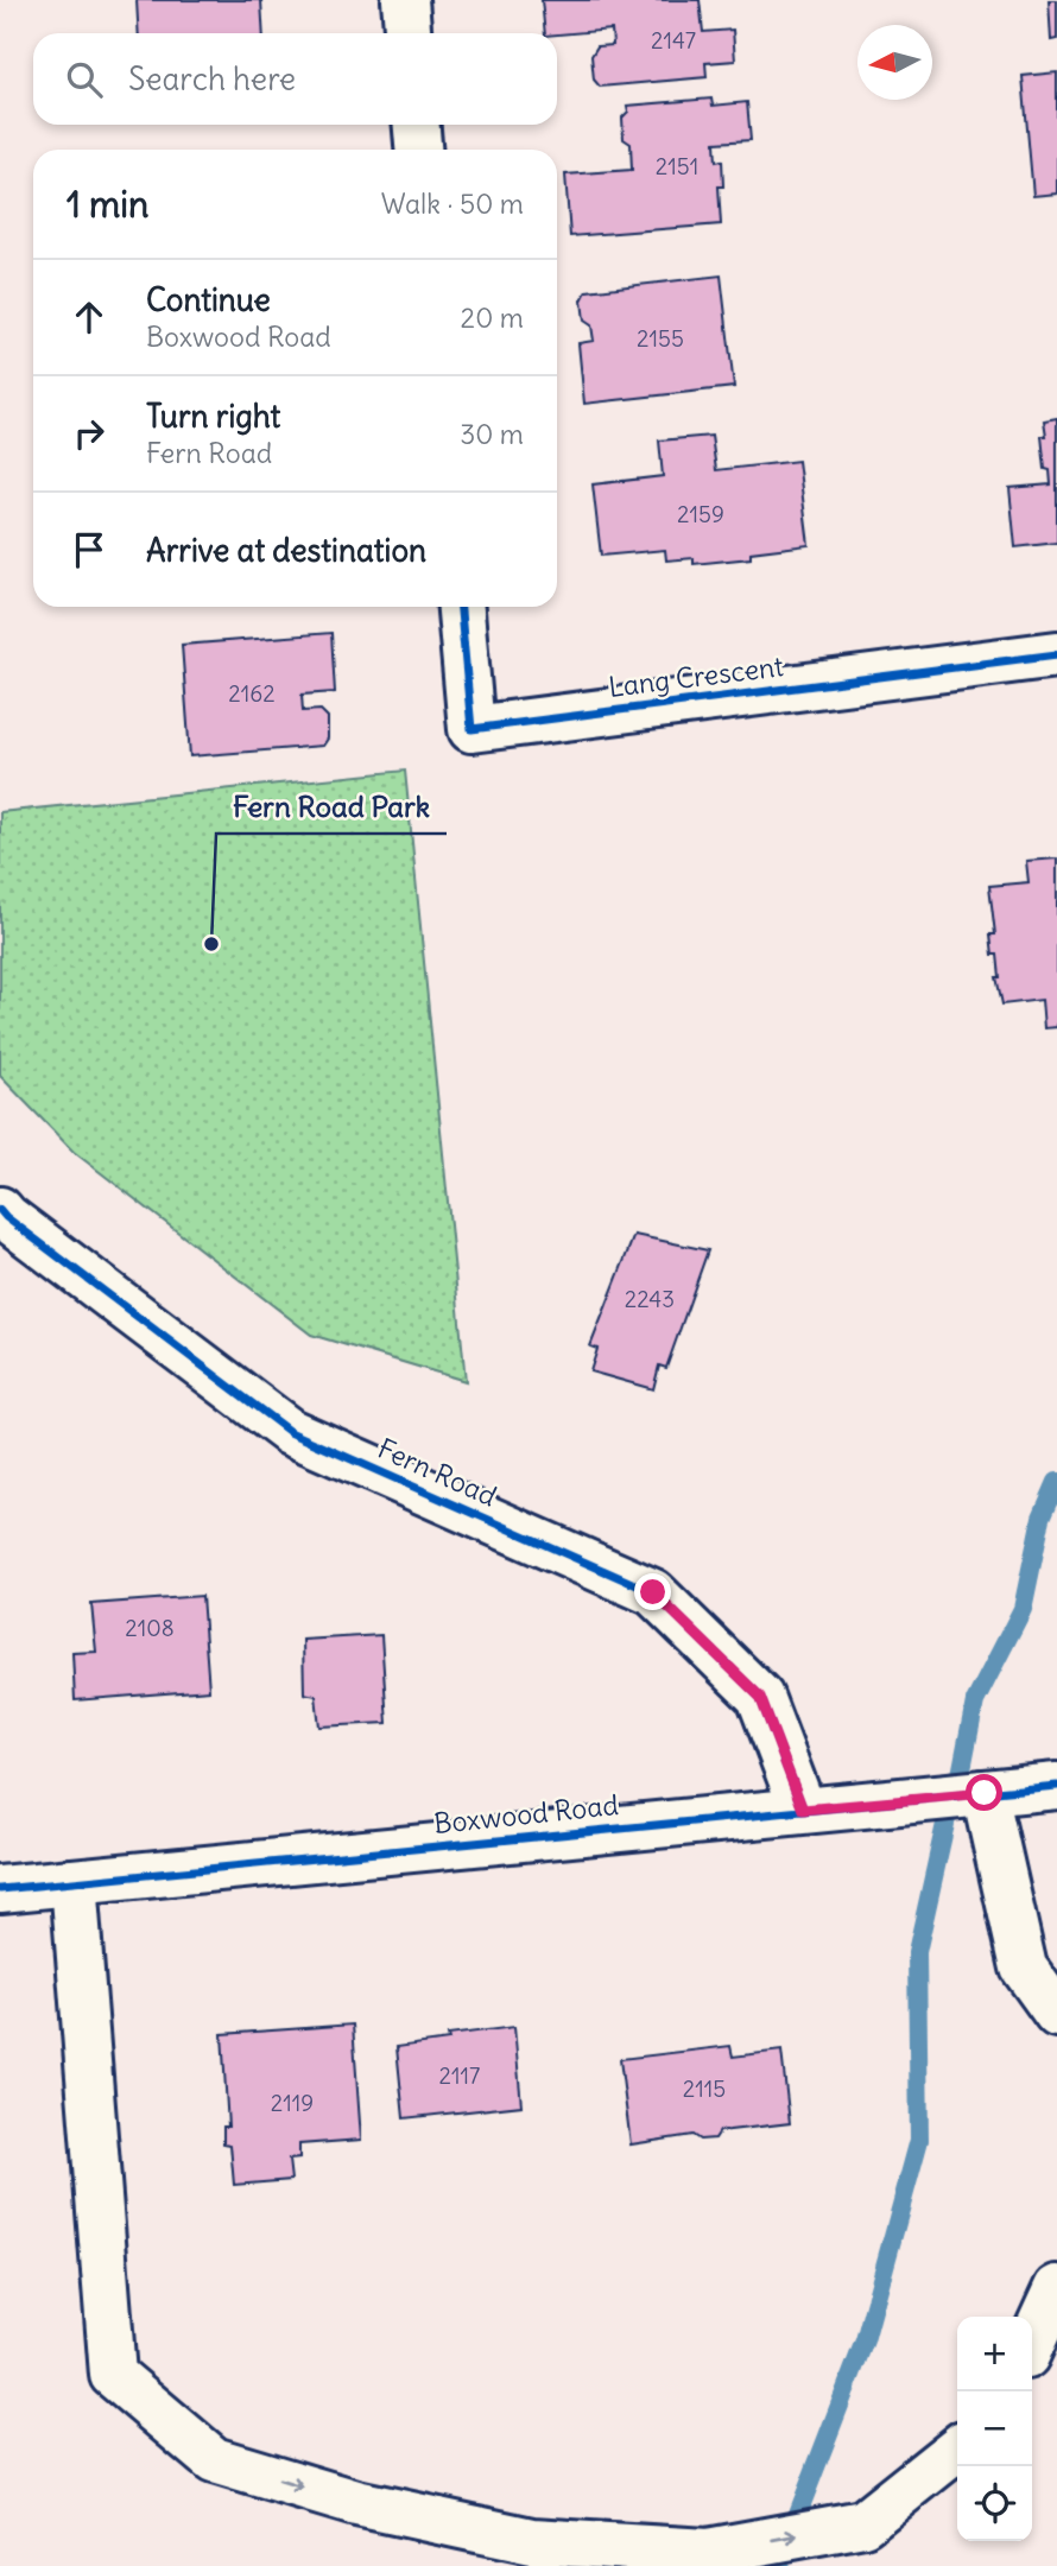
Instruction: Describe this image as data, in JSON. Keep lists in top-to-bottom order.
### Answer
{
  "streets": {
    "street": ["Lang Crescent", "Fern Road", "Boxwood Road"]
  },
  "crossings": [
    ["Fern Road", "Boxwood Road"]
  ],
  "places": ["Fern Road Park"],
  "house_numbers": [
    "2147",
    "2151",
    "2155",
    "2159",
    "2162",
    "2243",
    "2108",
    "2117",
    "2115",
    "2119"
  ],
  "north": "left",
  "page": {
    "search": "Search here",
    "heading": ["1 min", "Walk · 50 m"],
    "list": [
      ["Continue", "Boxwood Road", "20 m"],
      ["Turn right", "Fern Road", "30 m"],
      "Arrive at destination"
    ],
    "map_buttons": ["+", "−"]
  }
}
